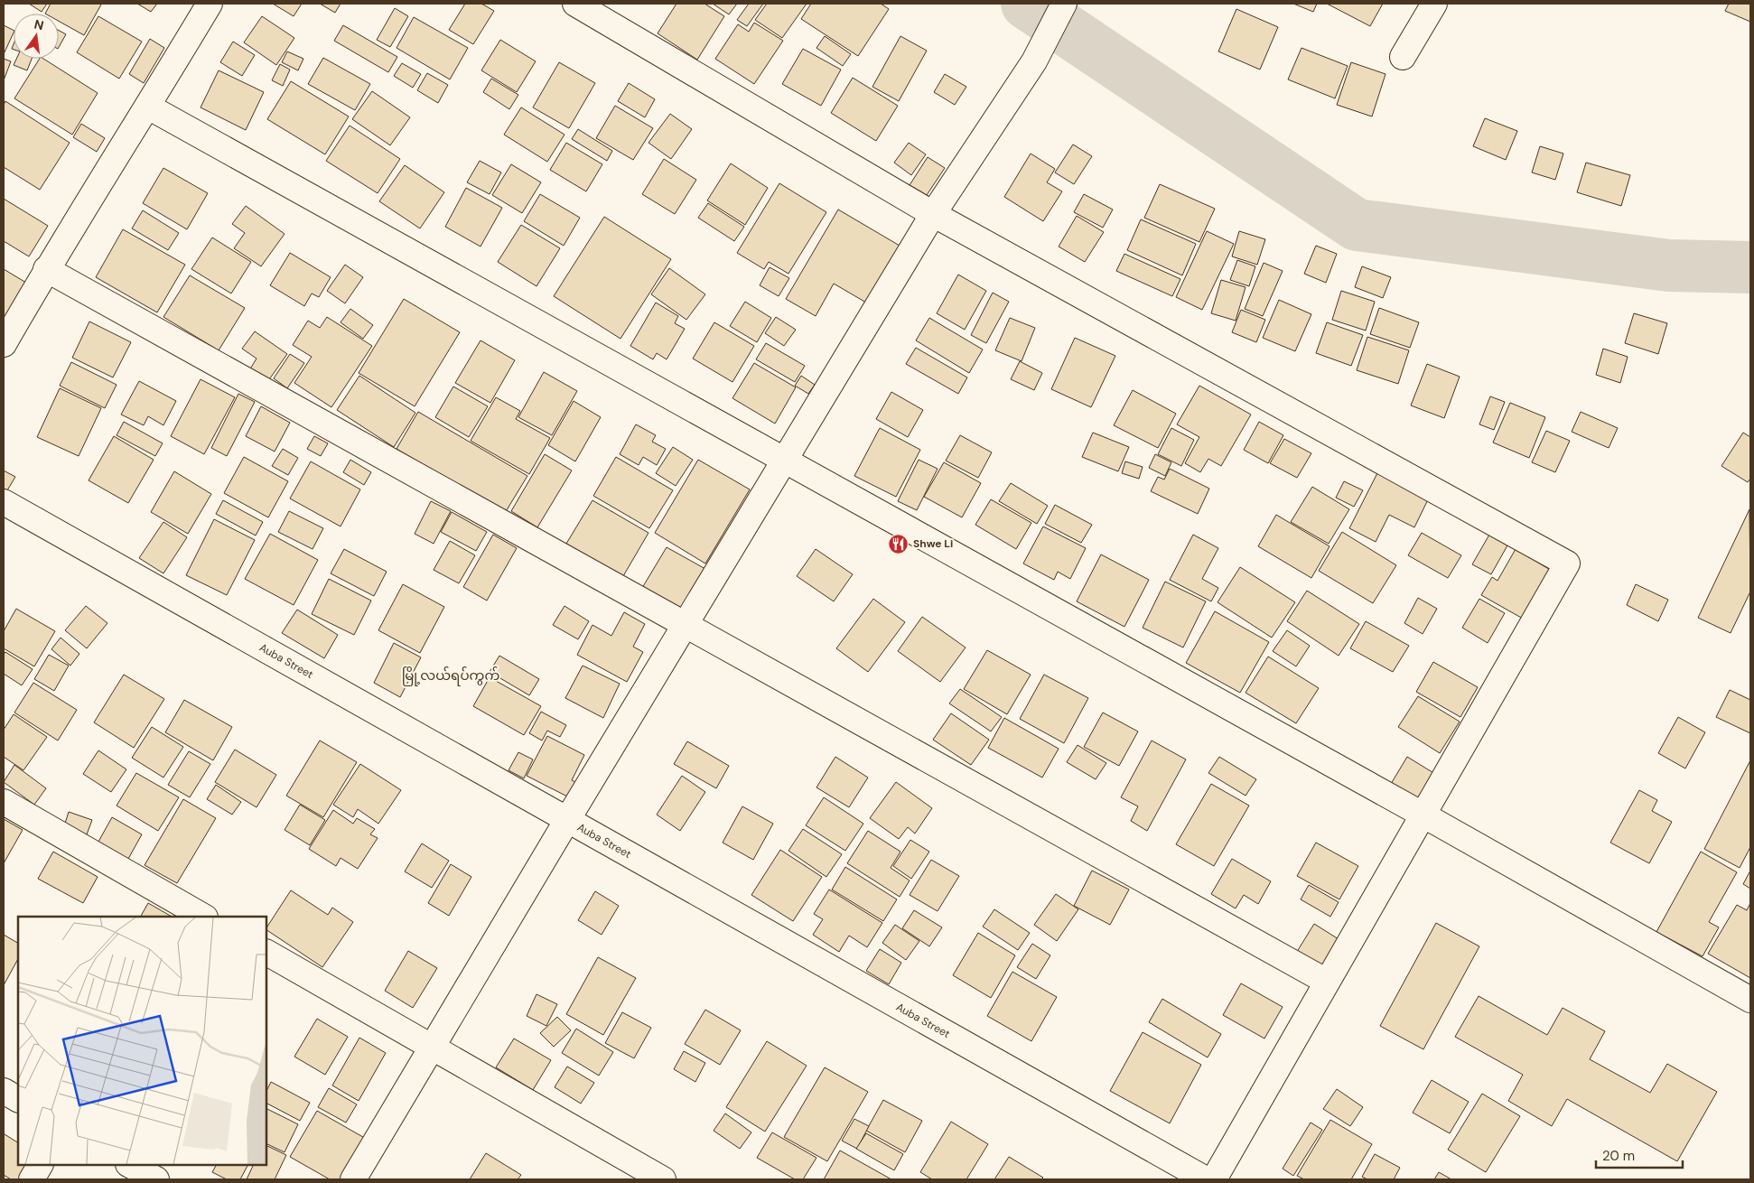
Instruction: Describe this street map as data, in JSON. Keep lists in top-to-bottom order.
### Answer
{
  "streets": {
    "street": ["Auba Street"]
  },
  "districts": ["မြို့လယ်ရပ်ကွက်"],
  "places": {
    "restaurant": ["Shwe Li"]
  },
  "scale_bar": "20 m",
  "north": "top"
}
